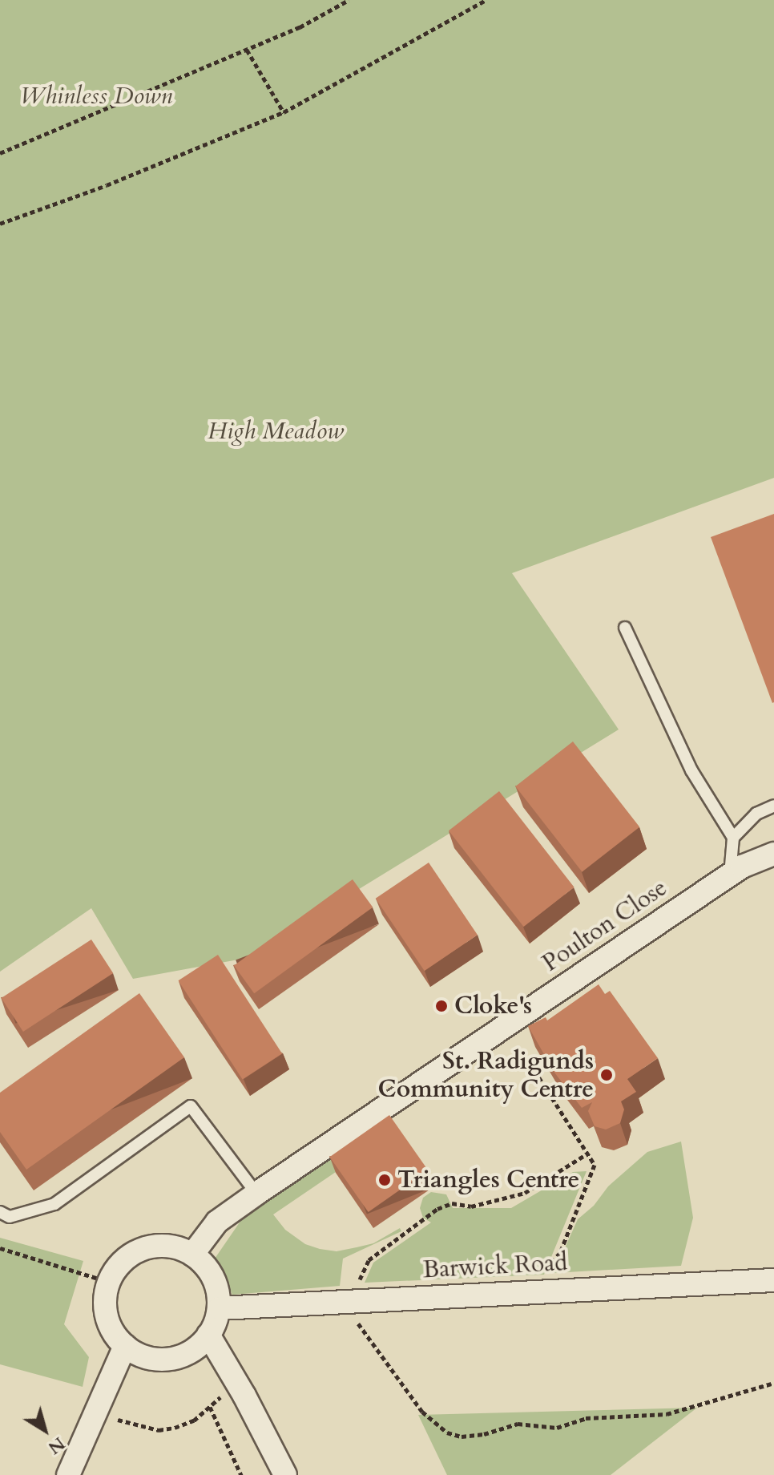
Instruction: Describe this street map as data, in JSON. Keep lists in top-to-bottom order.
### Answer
{
  "streets": {
    "street": ["Poulton Close", "Barwick Road"]
  },
  "crossings": [
    ["Poulton Close", "Barwick Road"]
  ],
  "parks": ["Whinless Down", "High Meadow"],
  "places": ["Cloke's", "St. Radigunds Community Centre", "Triangles Centre"],
  "north": "bottom right"
}
